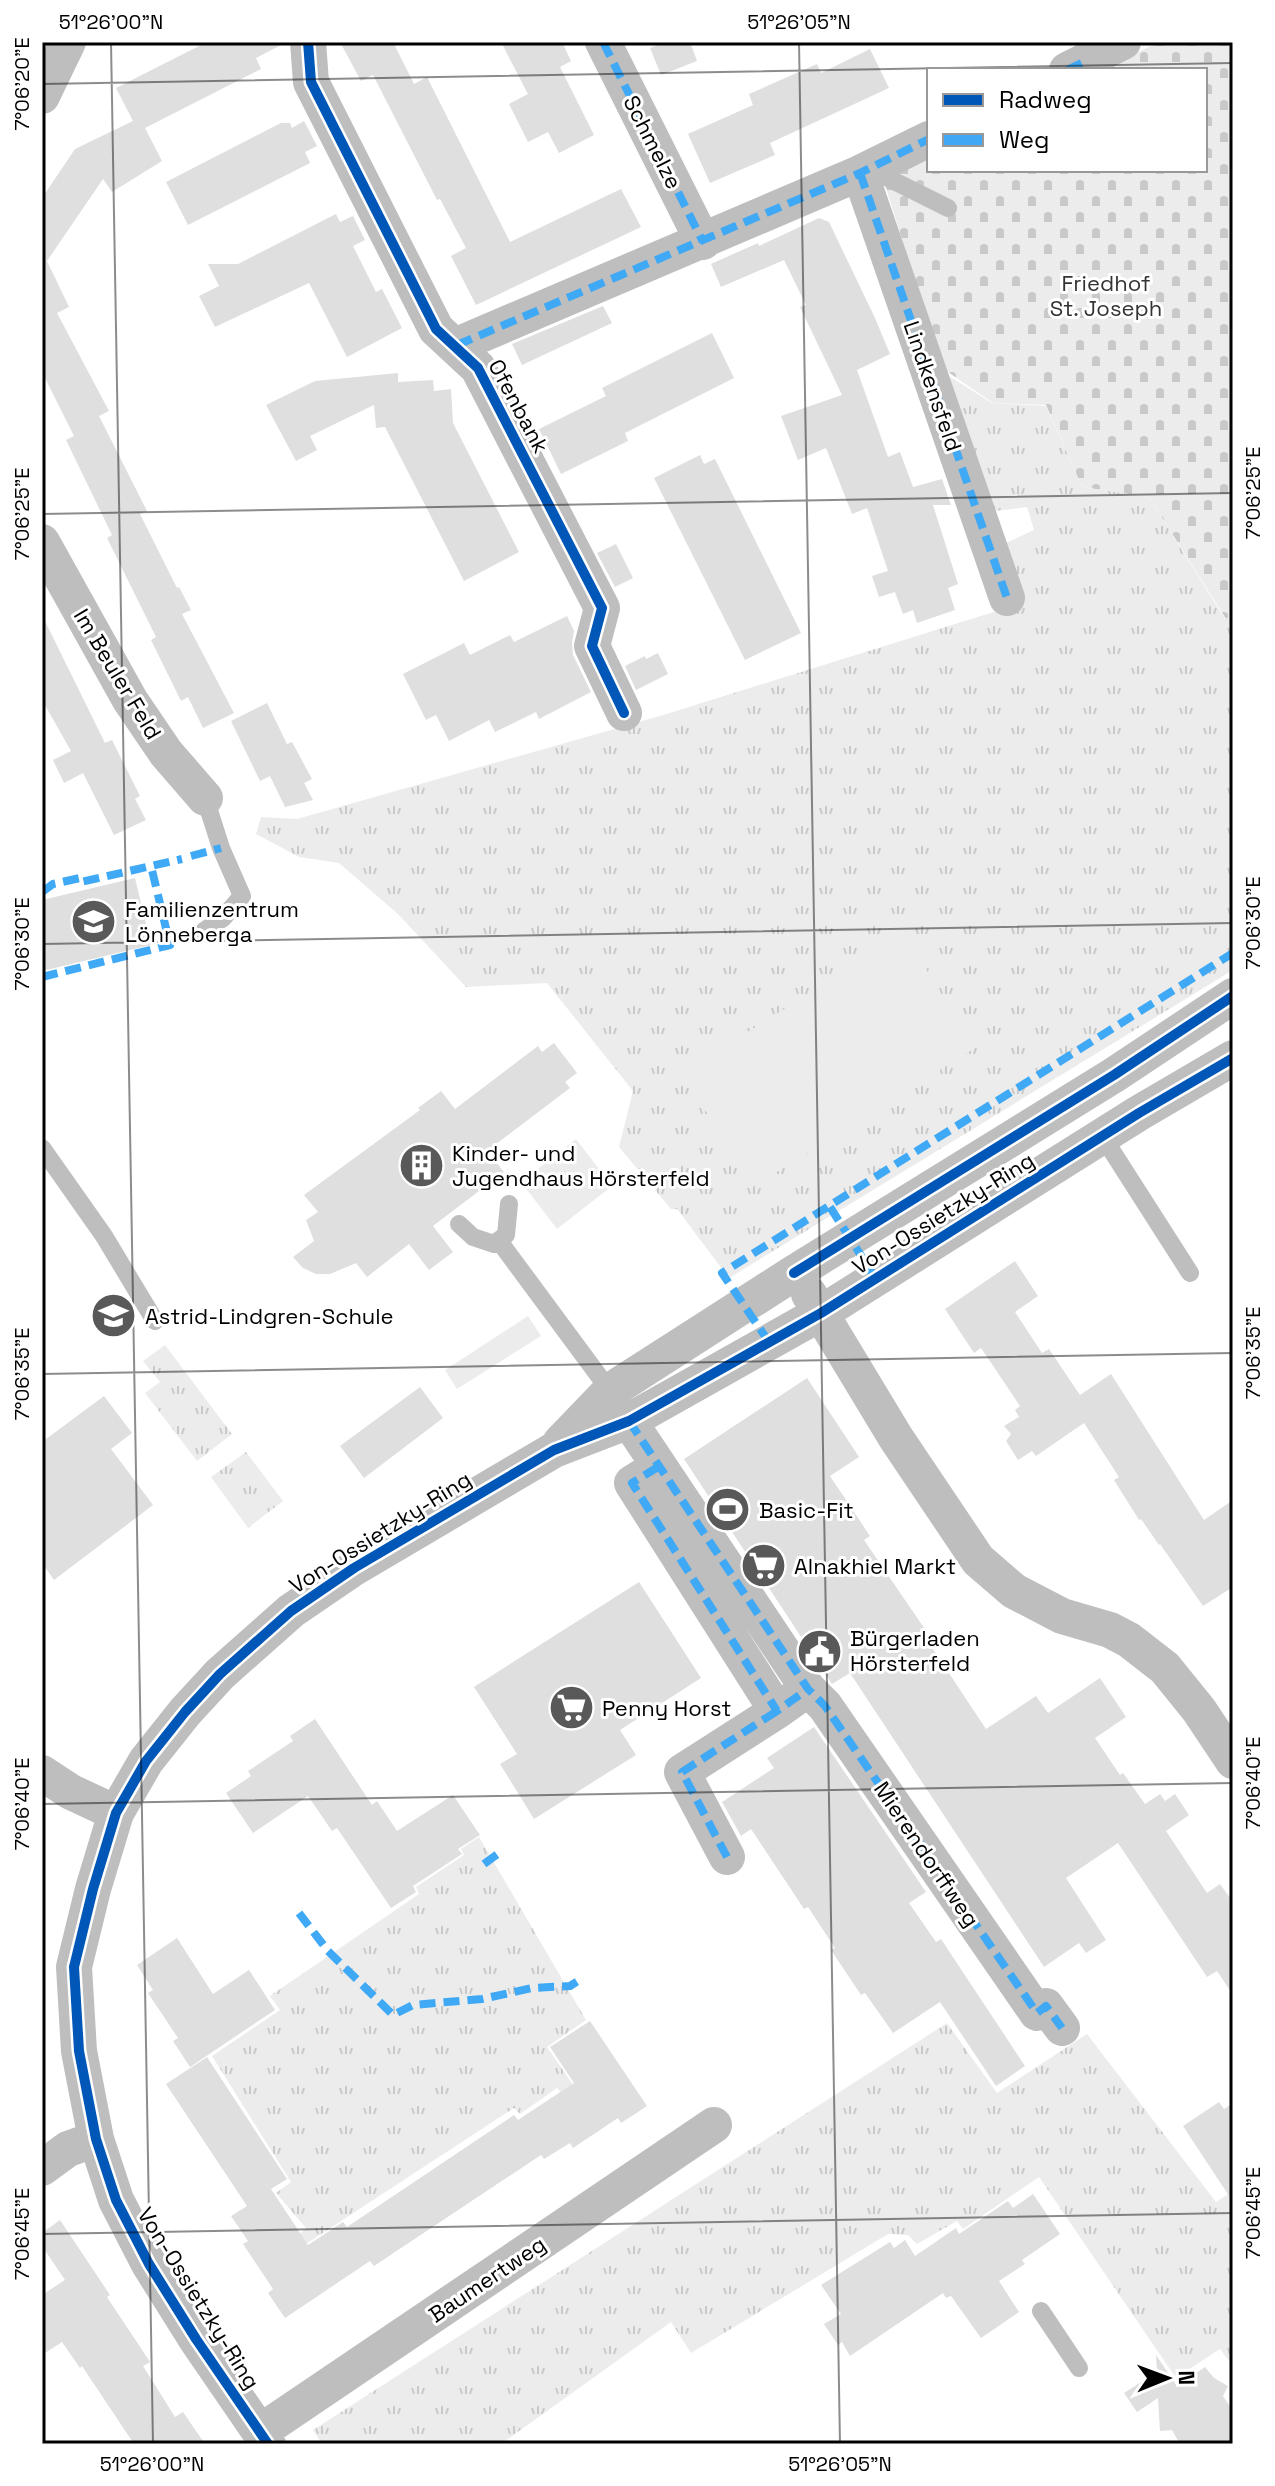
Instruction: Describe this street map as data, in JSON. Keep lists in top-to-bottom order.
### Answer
{
  "streets": {
    "street": [
      "Schmelze",
      "Lindkensfeld",
      "Ofenbank",
      "Im Beuler Feld",
      "Von-Ossietzky-Ring",
      "Mierendorffweg",
      "Baumertweg"
    ]
  },
  "crossings": [
    ["Von-Ossietzky-Ring", "Mierendorffweg"],
    ["Von-Ossietzky-Ring", "Baumertweg"]
  ],
  "parks": ["Friedhof St. Joseph"],
  "places": {
    "school or university": ["Familienzentrum Lönneberga", "Astrid-Lindgren-Schule"],
    "building": ["Kinder- und Jugendhaus Hörsterfeld"],
    "sports": ["Basic-Fit"],
    "supermarket": ["Alnakhiel Markt", "Penny Horst"],
    "public building": ["Bürgerladen Hörsterfeld"]
  },
  "legend": ["Radweg", "Weg"],
  "north": "right",
  "coordinates": [
    "51°26'00\"N",
    "51°26'05\"N",
    "7°06'20\"E",
    "7°06'25\"E",
    "7°06'30\"E",
    "7°06'35\"E",
    "7°06'40\"E",
    "7°06'45\"E"
  ]
}
